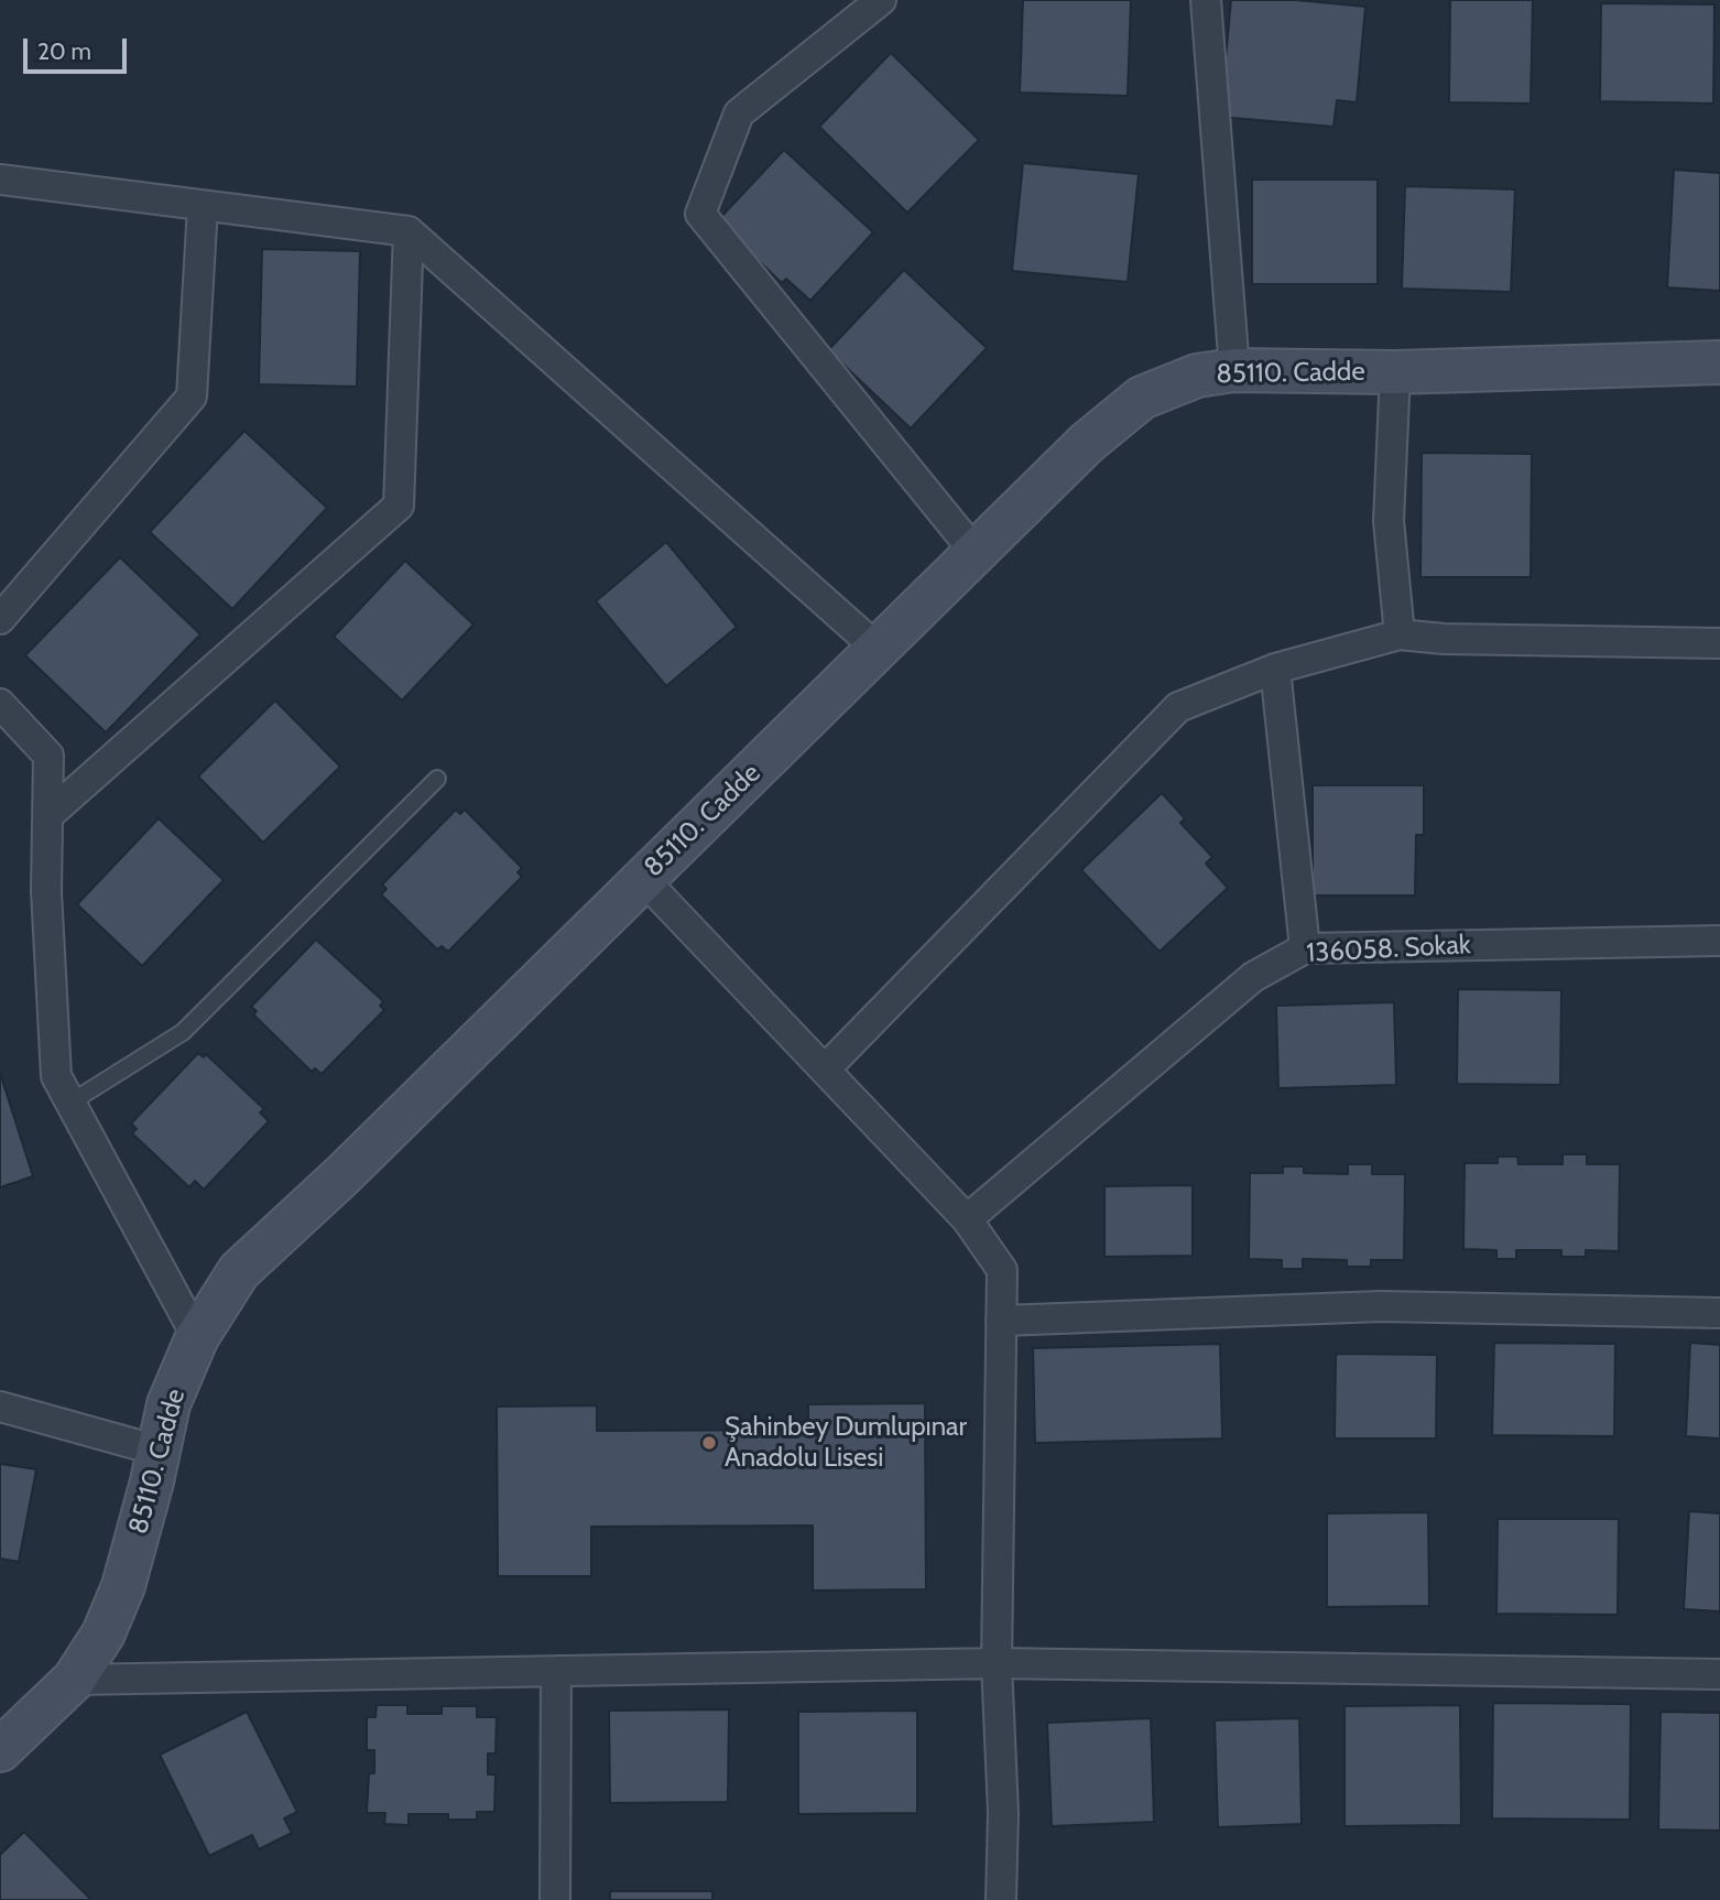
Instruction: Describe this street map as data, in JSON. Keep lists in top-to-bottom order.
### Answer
{
  "streets": {
    "street": ["85110. Cadde", "136058. Sokak"]
  },
  "places": ["Şahinbey Dumlupınar Anadolu Lisesi"],
  "scale_bar": "20 m"
}
